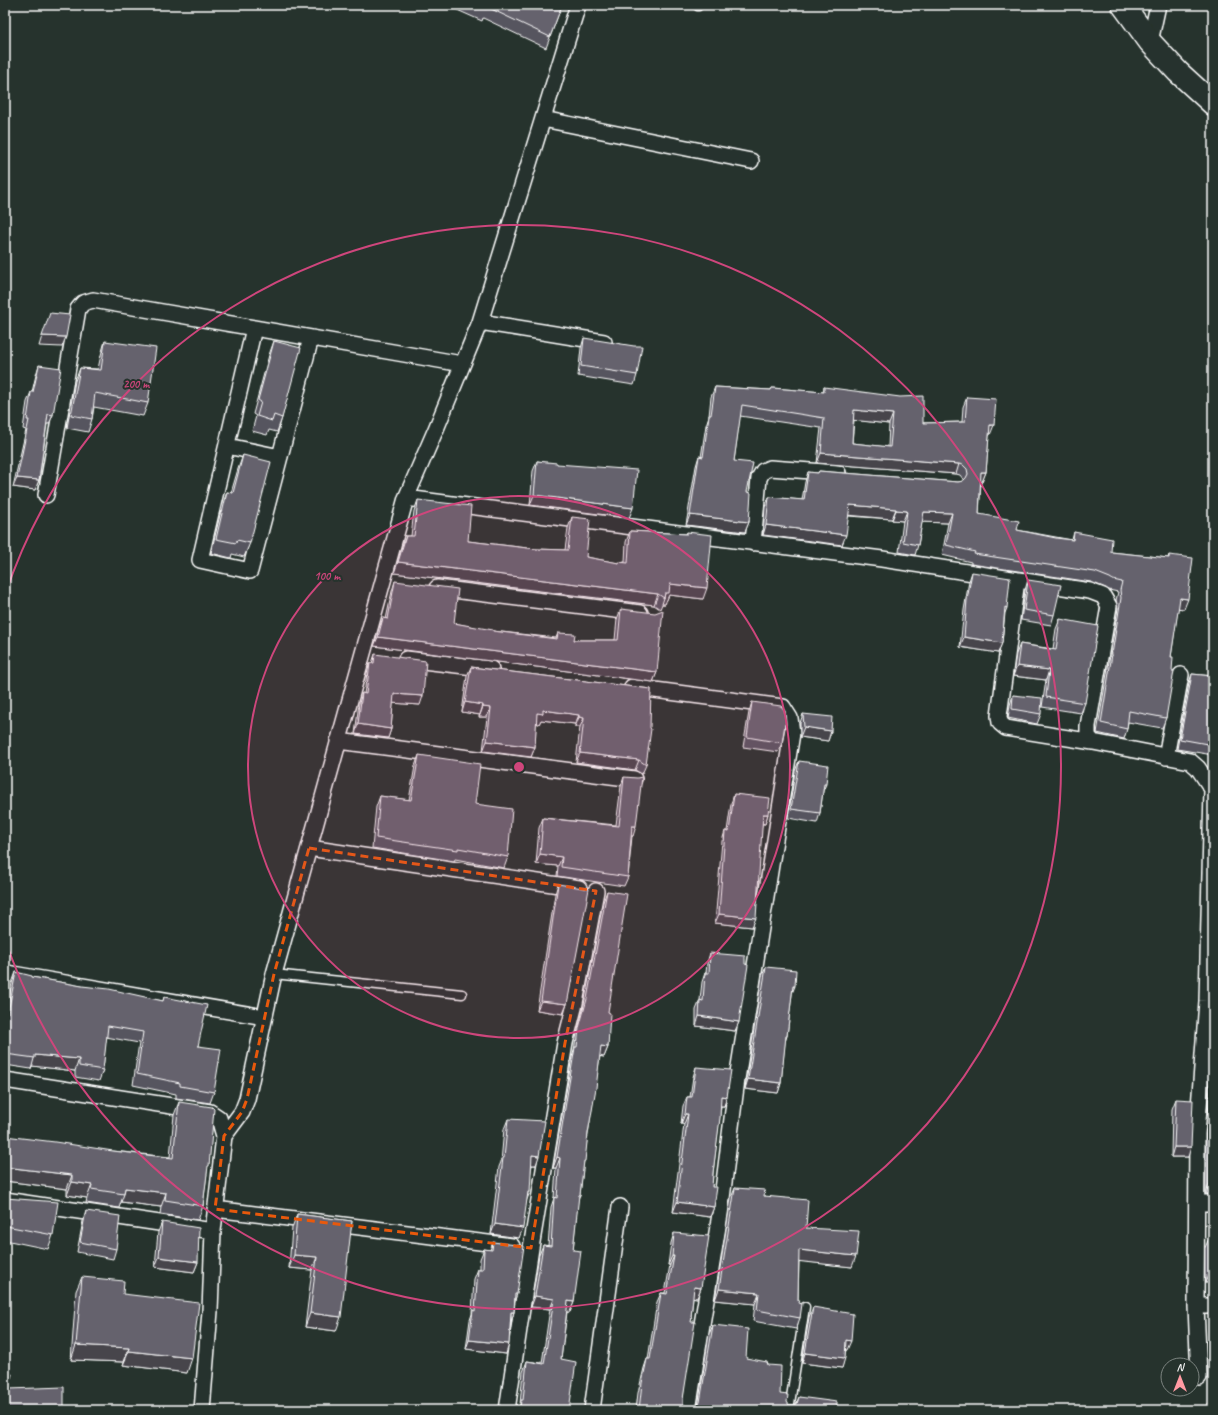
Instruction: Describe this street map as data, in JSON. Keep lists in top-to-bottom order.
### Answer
{
  "north": "top",
  "rings": ["200 m", "100 m"]
}
